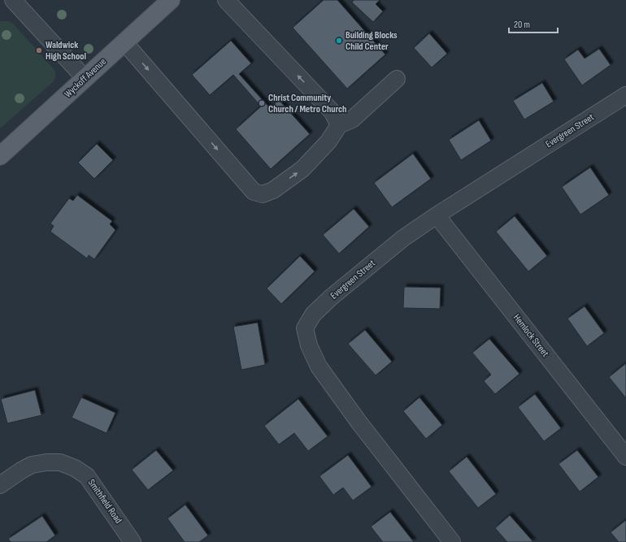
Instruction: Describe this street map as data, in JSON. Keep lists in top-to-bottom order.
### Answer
{
  "streets": {
    "main road": ["Wyckoff Avenue"],
    "street": ["Evergreen Street", "Hemlock Street", "Smithfield Road"]
  },
  "crossings": [
    ["Evergreen Street", "Hemlock Street"]
  ],
  "places": ["Building Blocks Child Center", "Waldwick High School", "Christ Community Church / Metro Church"],
  "scale_bar": "20 m"
}
